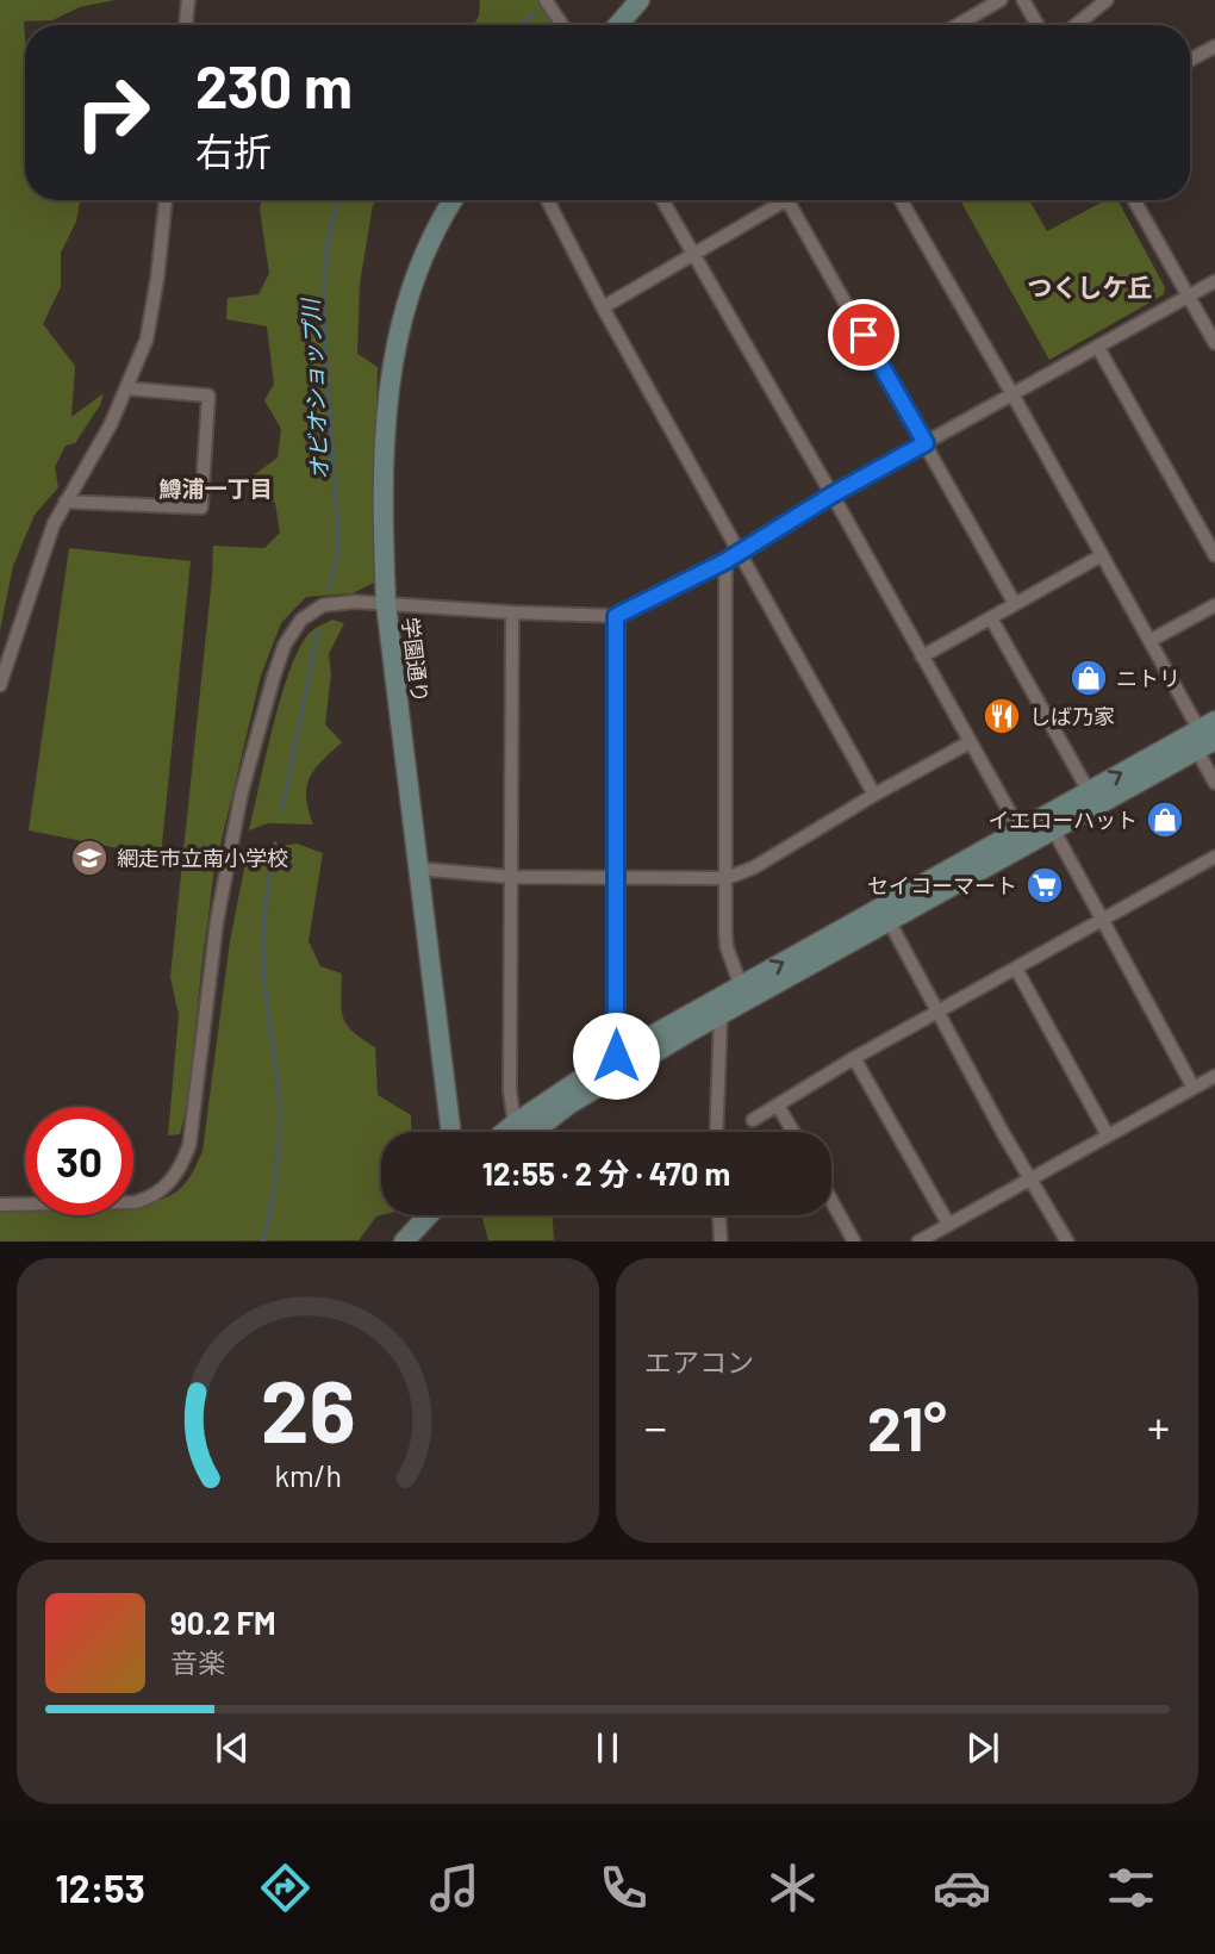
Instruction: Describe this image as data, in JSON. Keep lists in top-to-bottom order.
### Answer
{
  "streets": {
    "street": ["学園通り"]
  },
  "districts": ["つくしケ丘", "鱒浦一丁目"],
  "water": ["オビオショップ川"],
  "places": {
    "shop": ["ニトリ", "イエローハット"],
    "restaurant": ["しば乃家"],
    "school or university": ["網走市立南小学校"],
    "supermarket": ["セイコーマート"]
  },
  "page": {
    "turn": ["230 m", "右折"],
    "limit": "30",
    "trip": "12:55 · 2 分 · 470 m",
    "tile": "エアコン",
    "heat": ["−", "21°", "+"],
    "song": ["90.2 FM", "音楽"],
    "tabs": "12:53",
    "gauge": ["26", "km/h"]
  }
}
